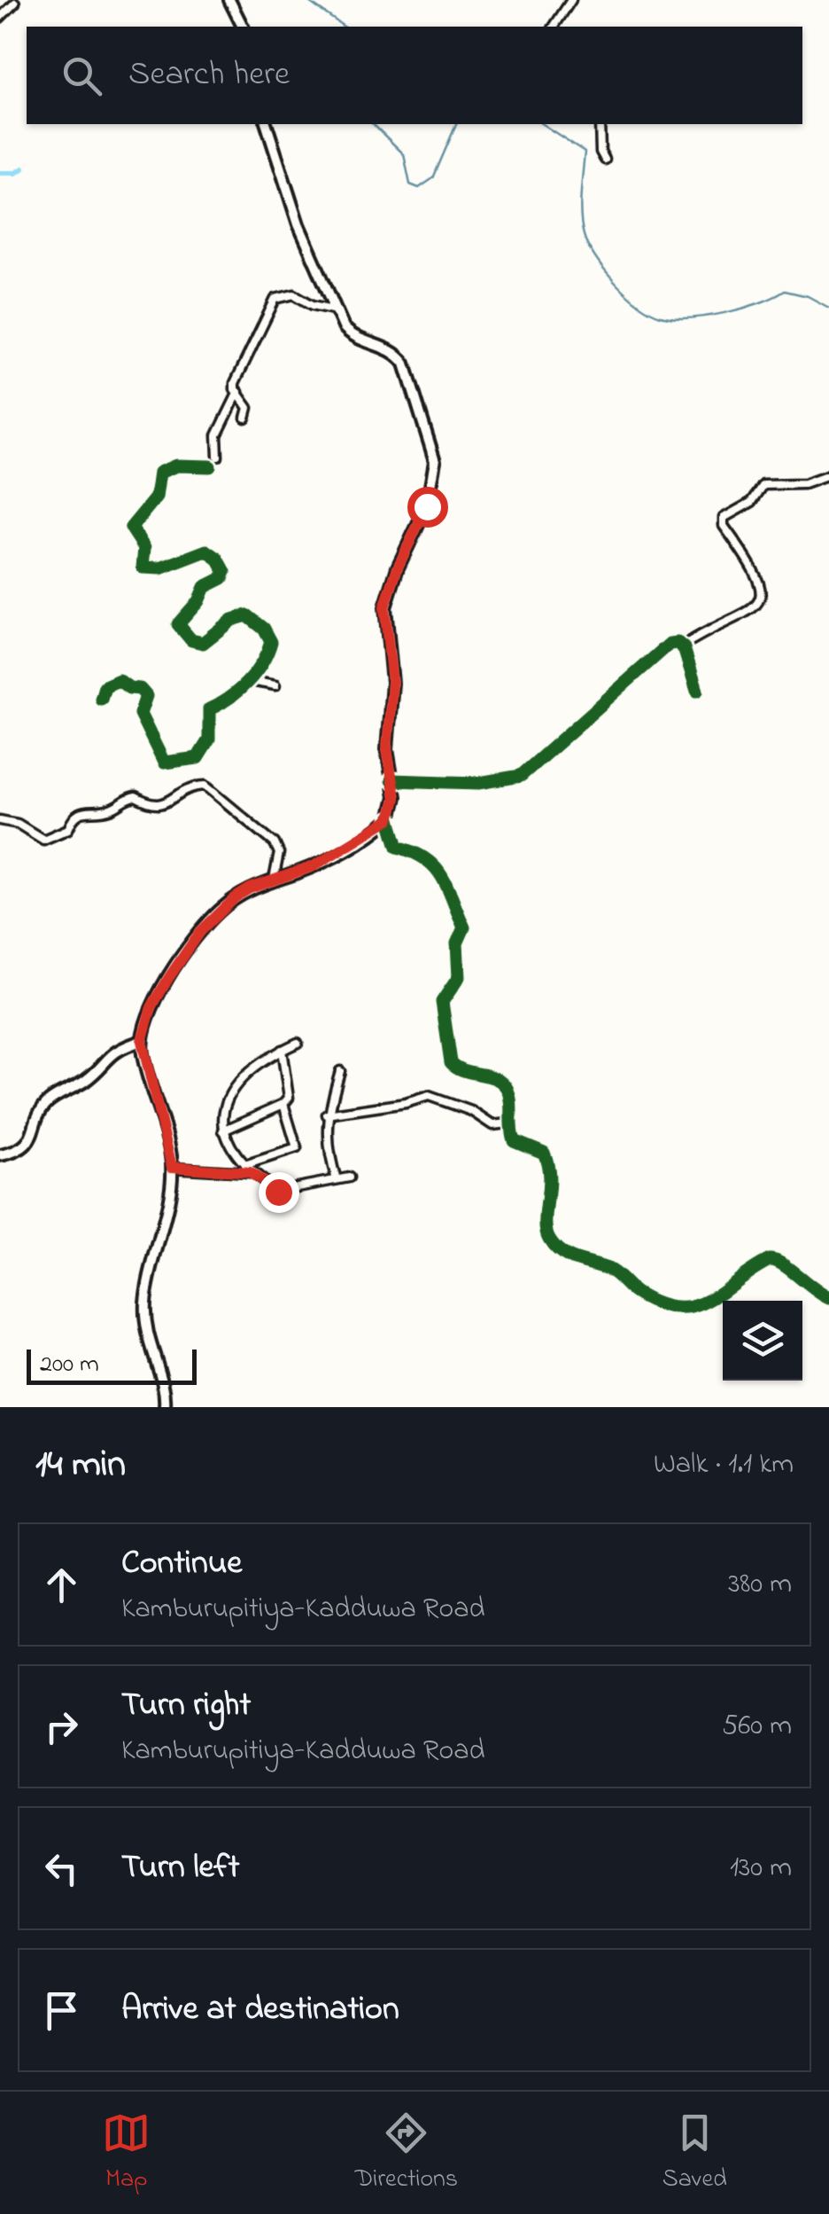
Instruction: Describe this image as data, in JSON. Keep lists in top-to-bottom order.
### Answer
{
  "scale_bar": "200 m",
  "page": {
    "search": "Search here",
    "scale": "200 m",
    "heading": ["14 min", "Walk · 1.1 km"],
    "list": [
      ["Continue", "Kamburupitiya-Kadduwa Road", "380 m"],
      ["Turn right", "Kamburupitiya-Kadduwa Road", "560 m"],
      ["Turn left", "130 m"],
      "Arrive at destination"
    ],
    "nav": ["Map", "Directions", "Saved"]
  }
}
